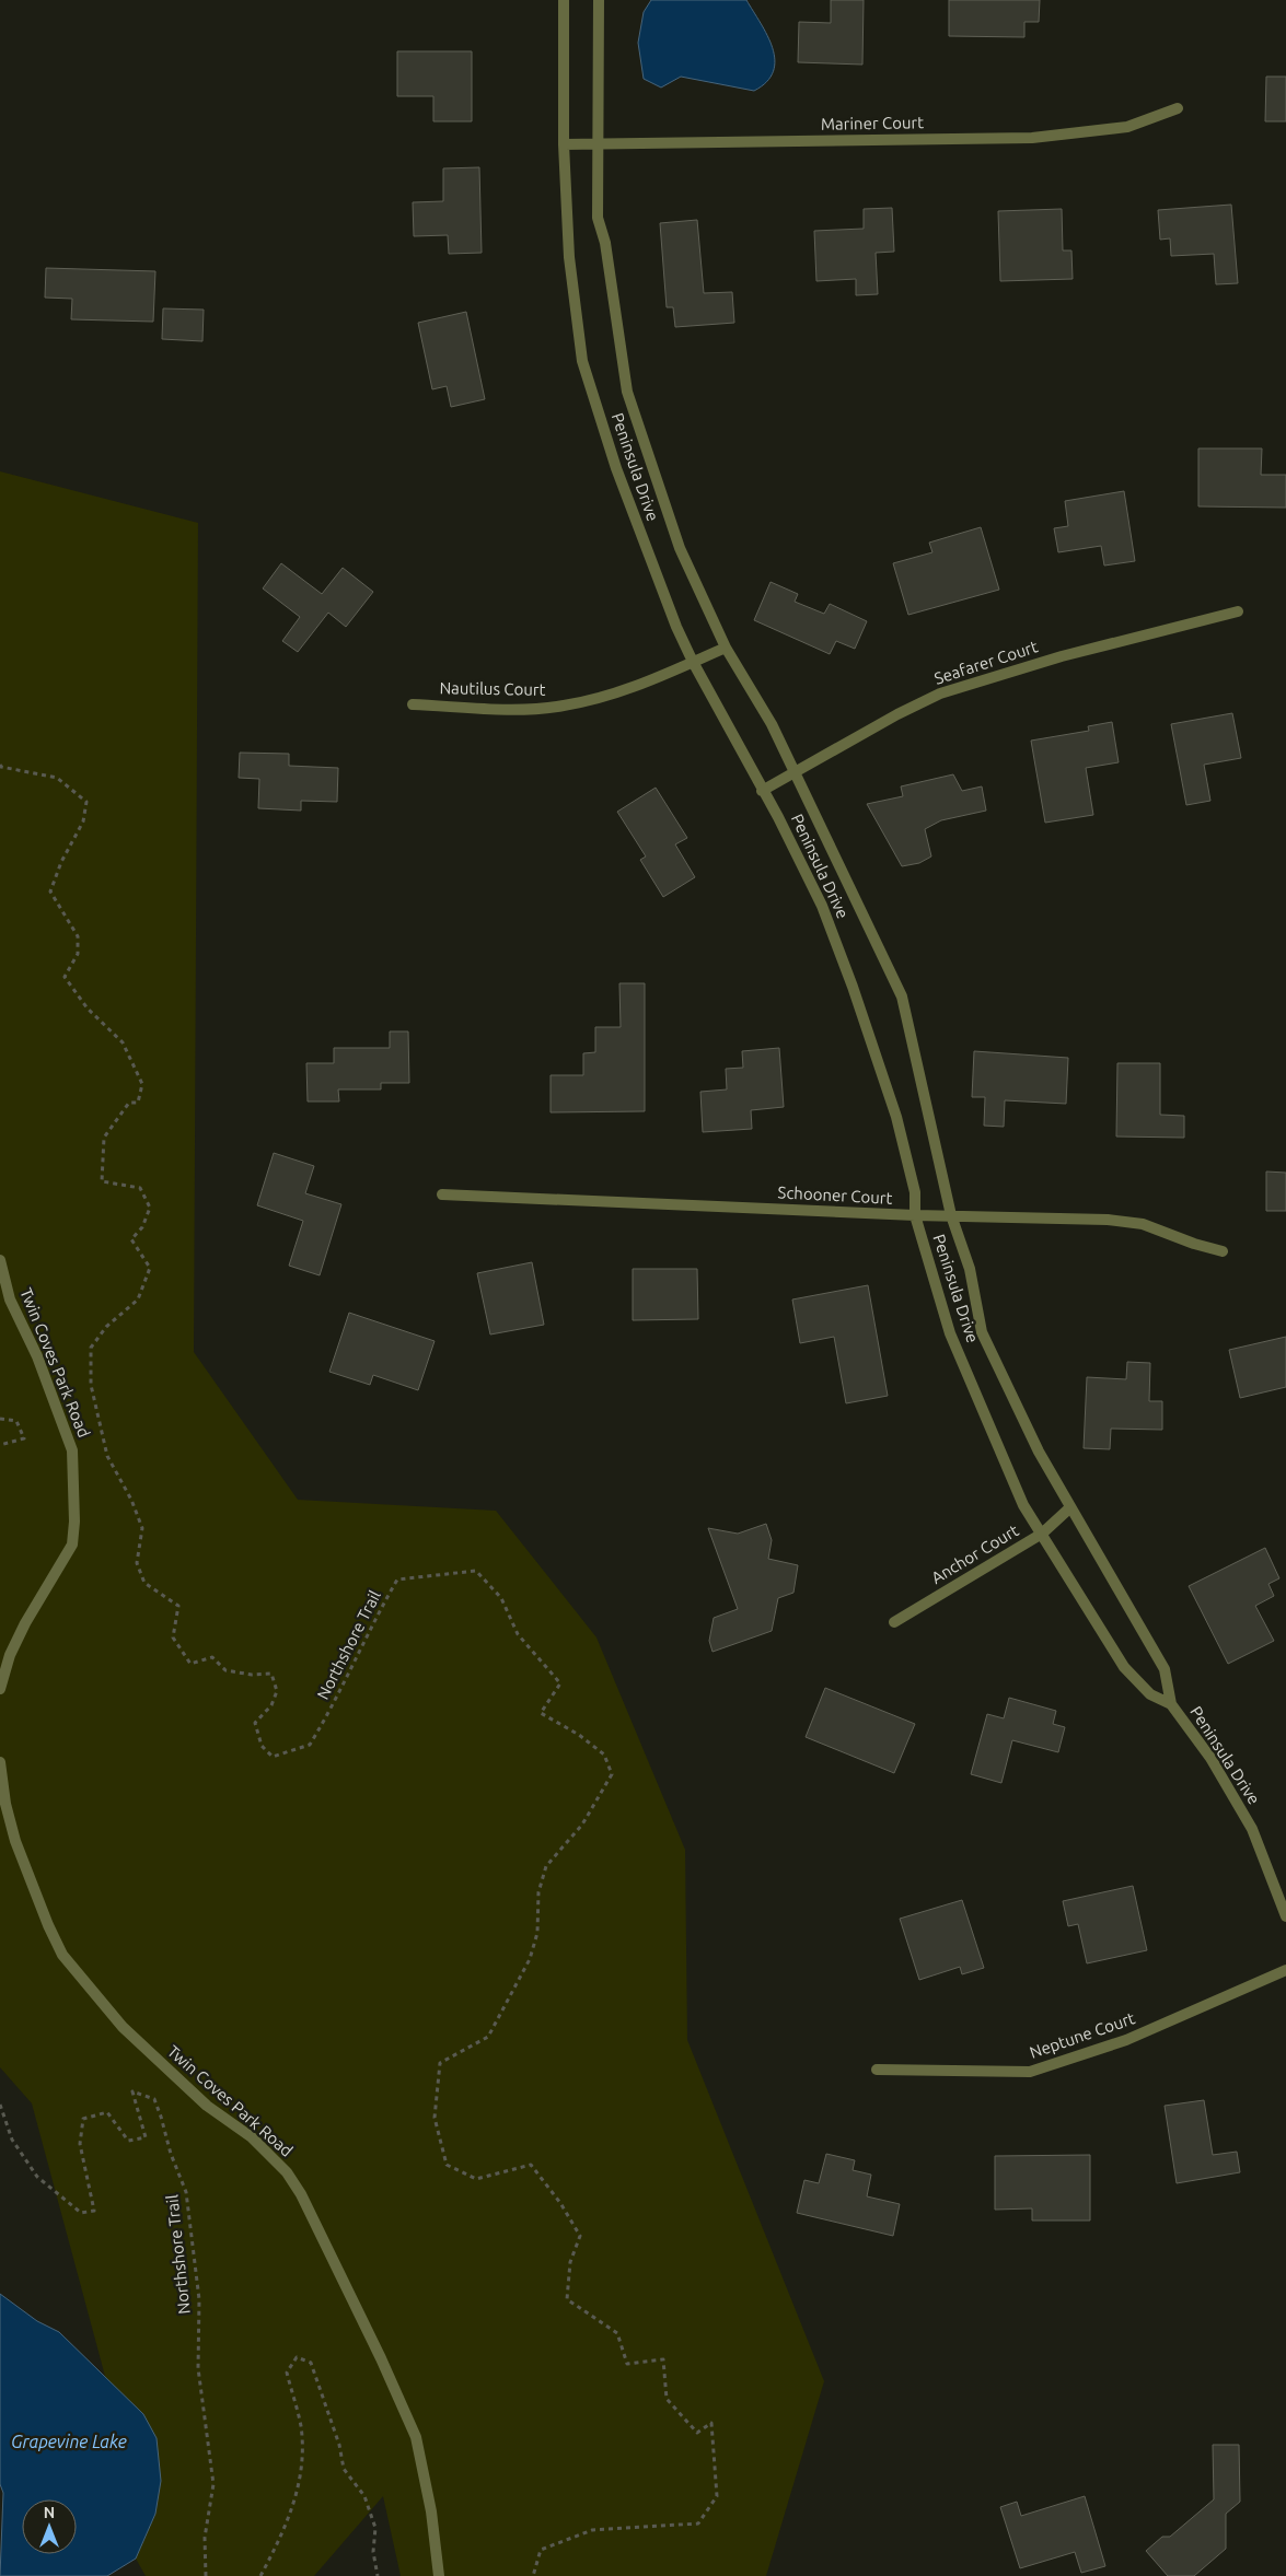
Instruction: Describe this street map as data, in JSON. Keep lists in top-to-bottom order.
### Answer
{
  "streets": {
    "street": [
      "Mariner Court",
      "Peninsula Drive",
      "Seafarer Court",
      "Nautilus Court",
      "Schooner Court",
      "Twin Coves Park Road",
      "Anchor Court",
      "Neptune Court"
    ],
    "path": ["Northshore Trail"]
  },
  "crossings": [
    ["Mariner Court", "Peninsula Drive"],
    ["Peninsula Drive", "Seafarer Court"],
    ["Peninsula Drive", "Nautilus Court"],
    ["Peninsula Drive", "Schooner Court"],
    ["Peninsula Drive", "Anchor Court"]
  ],
  "water": ["Grapevine Lake"],
  "north": "top"
}
